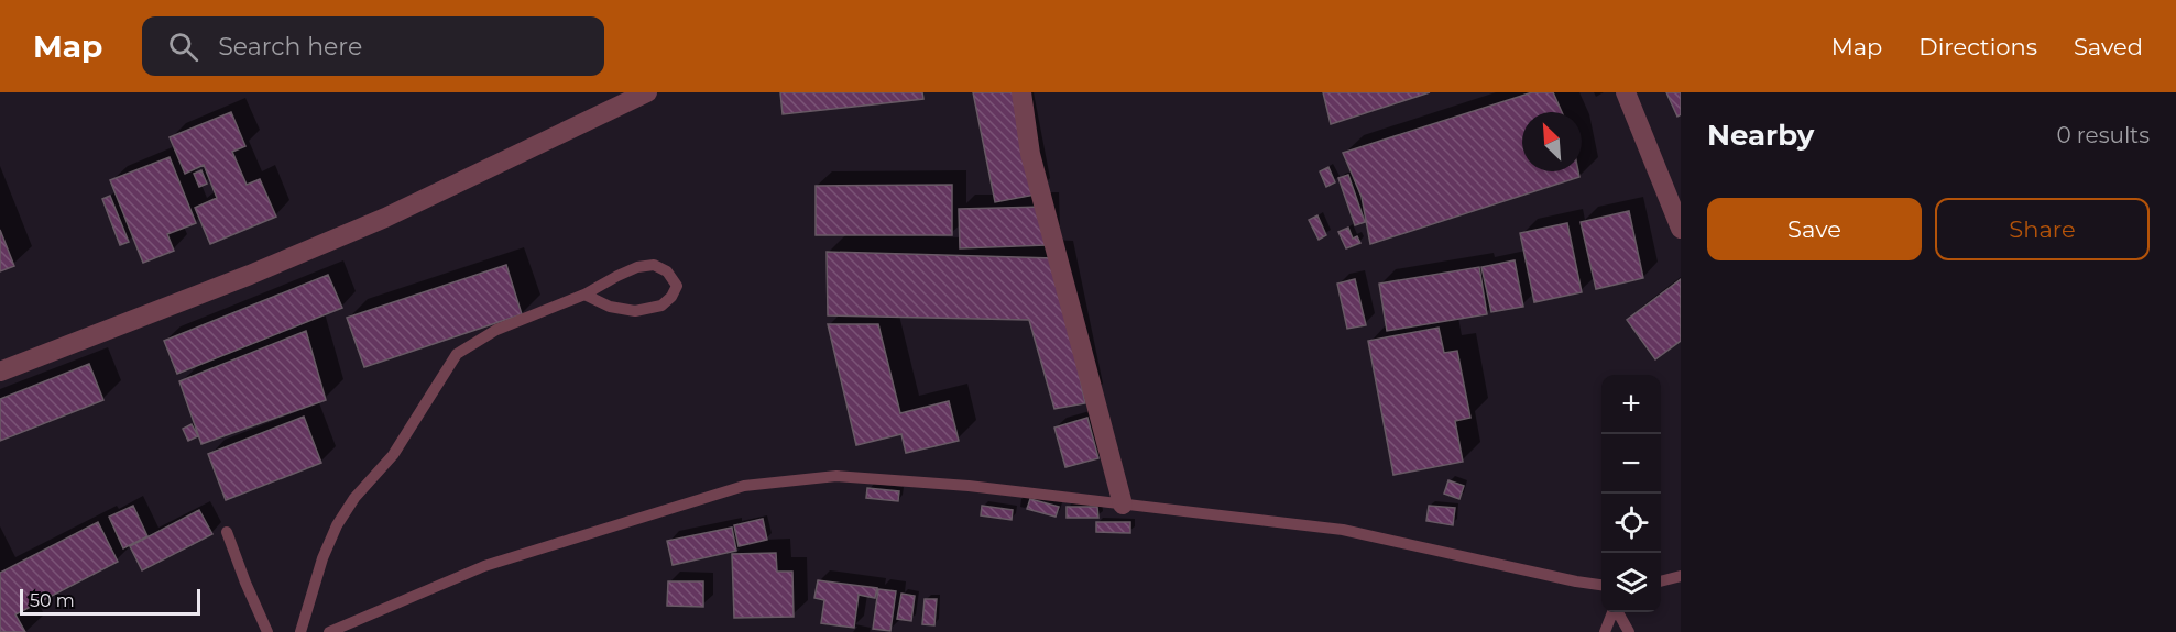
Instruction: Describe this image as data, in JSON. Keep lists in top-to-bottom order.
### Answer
{
  "scale_bar": "50 m",
  "north": "top left",
  "page": {
    "header": "Map",
    "search": "Search here",
    "nav": ["Map", "Directions", "Saved"],
    "heading": ["Nearby", "0 results"],
    "buttons": ["Save", "Share"],
    "map_buttons": ["+", "−"],
    "scale": "50 m"
  }
}
